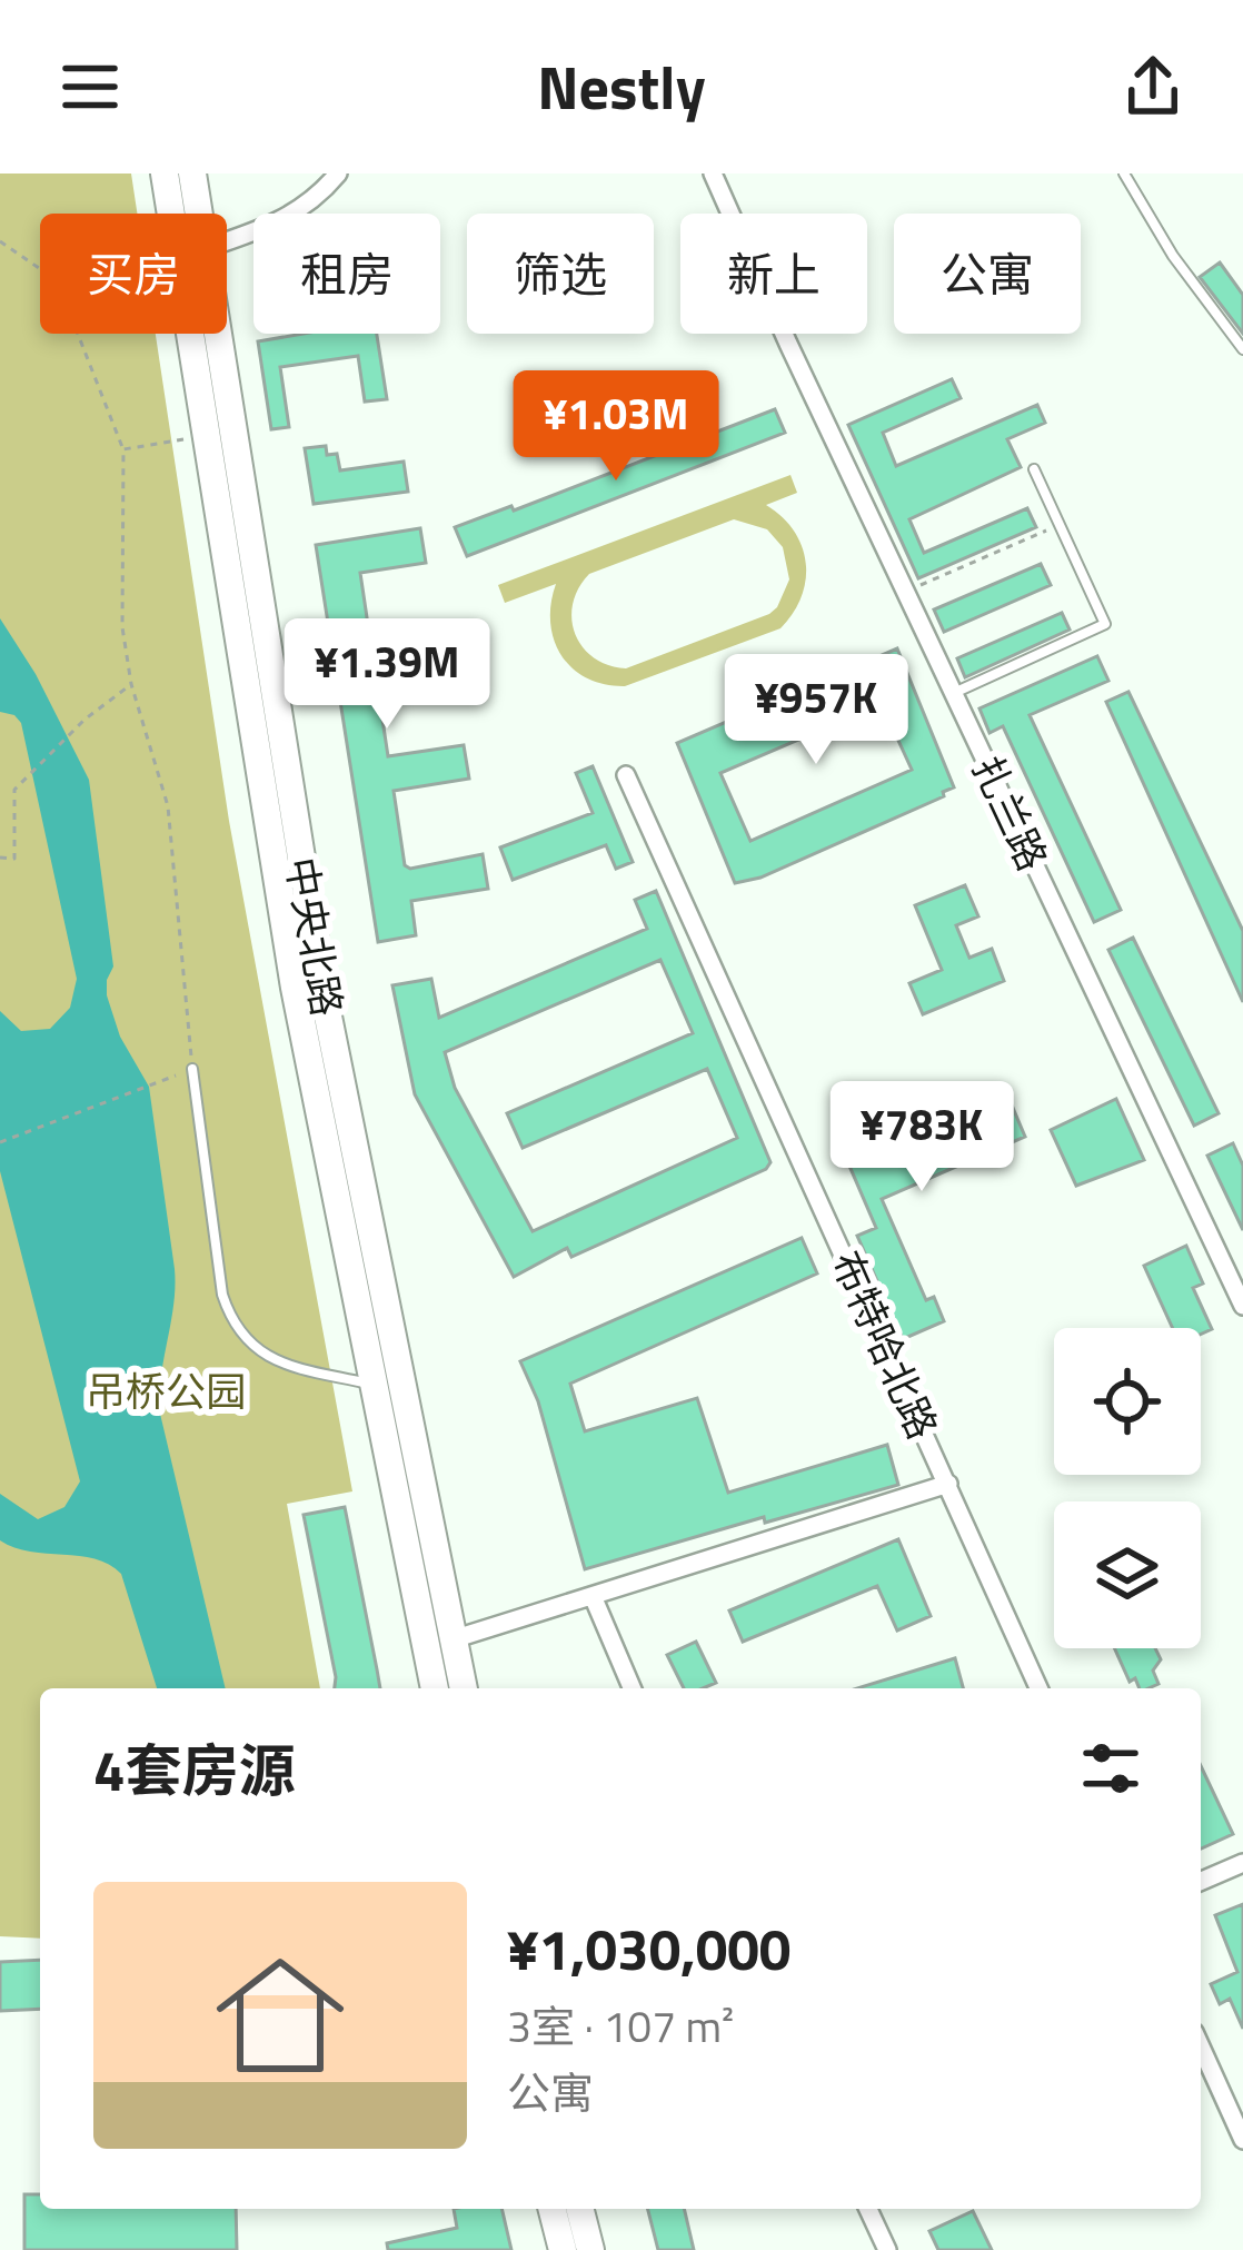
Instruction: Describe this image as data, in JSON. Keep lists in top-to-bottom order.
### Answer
{
  "streets": {
    "main road": ["中央北路"],
    "street": ["扎兰路", "布特哈北路"]
  },
  "parks": ["吊桥公园"],
  "page": {
    "header": "Nestly",
    "chip": [
      "买房",
      "租房",
      "筛选",
      "新上",
      "公寓"
    ],
    "price": [
      "¥1.03M",
      "¥1.39M",
      "¥957K",
      "¥783K"
    ],
    "heading": "4套房源",
    "list": [
      {
        "name": "¥1,030,000",
        "note": "3室 · 107 m² · 公寓"
      }
    ]
  }
}
